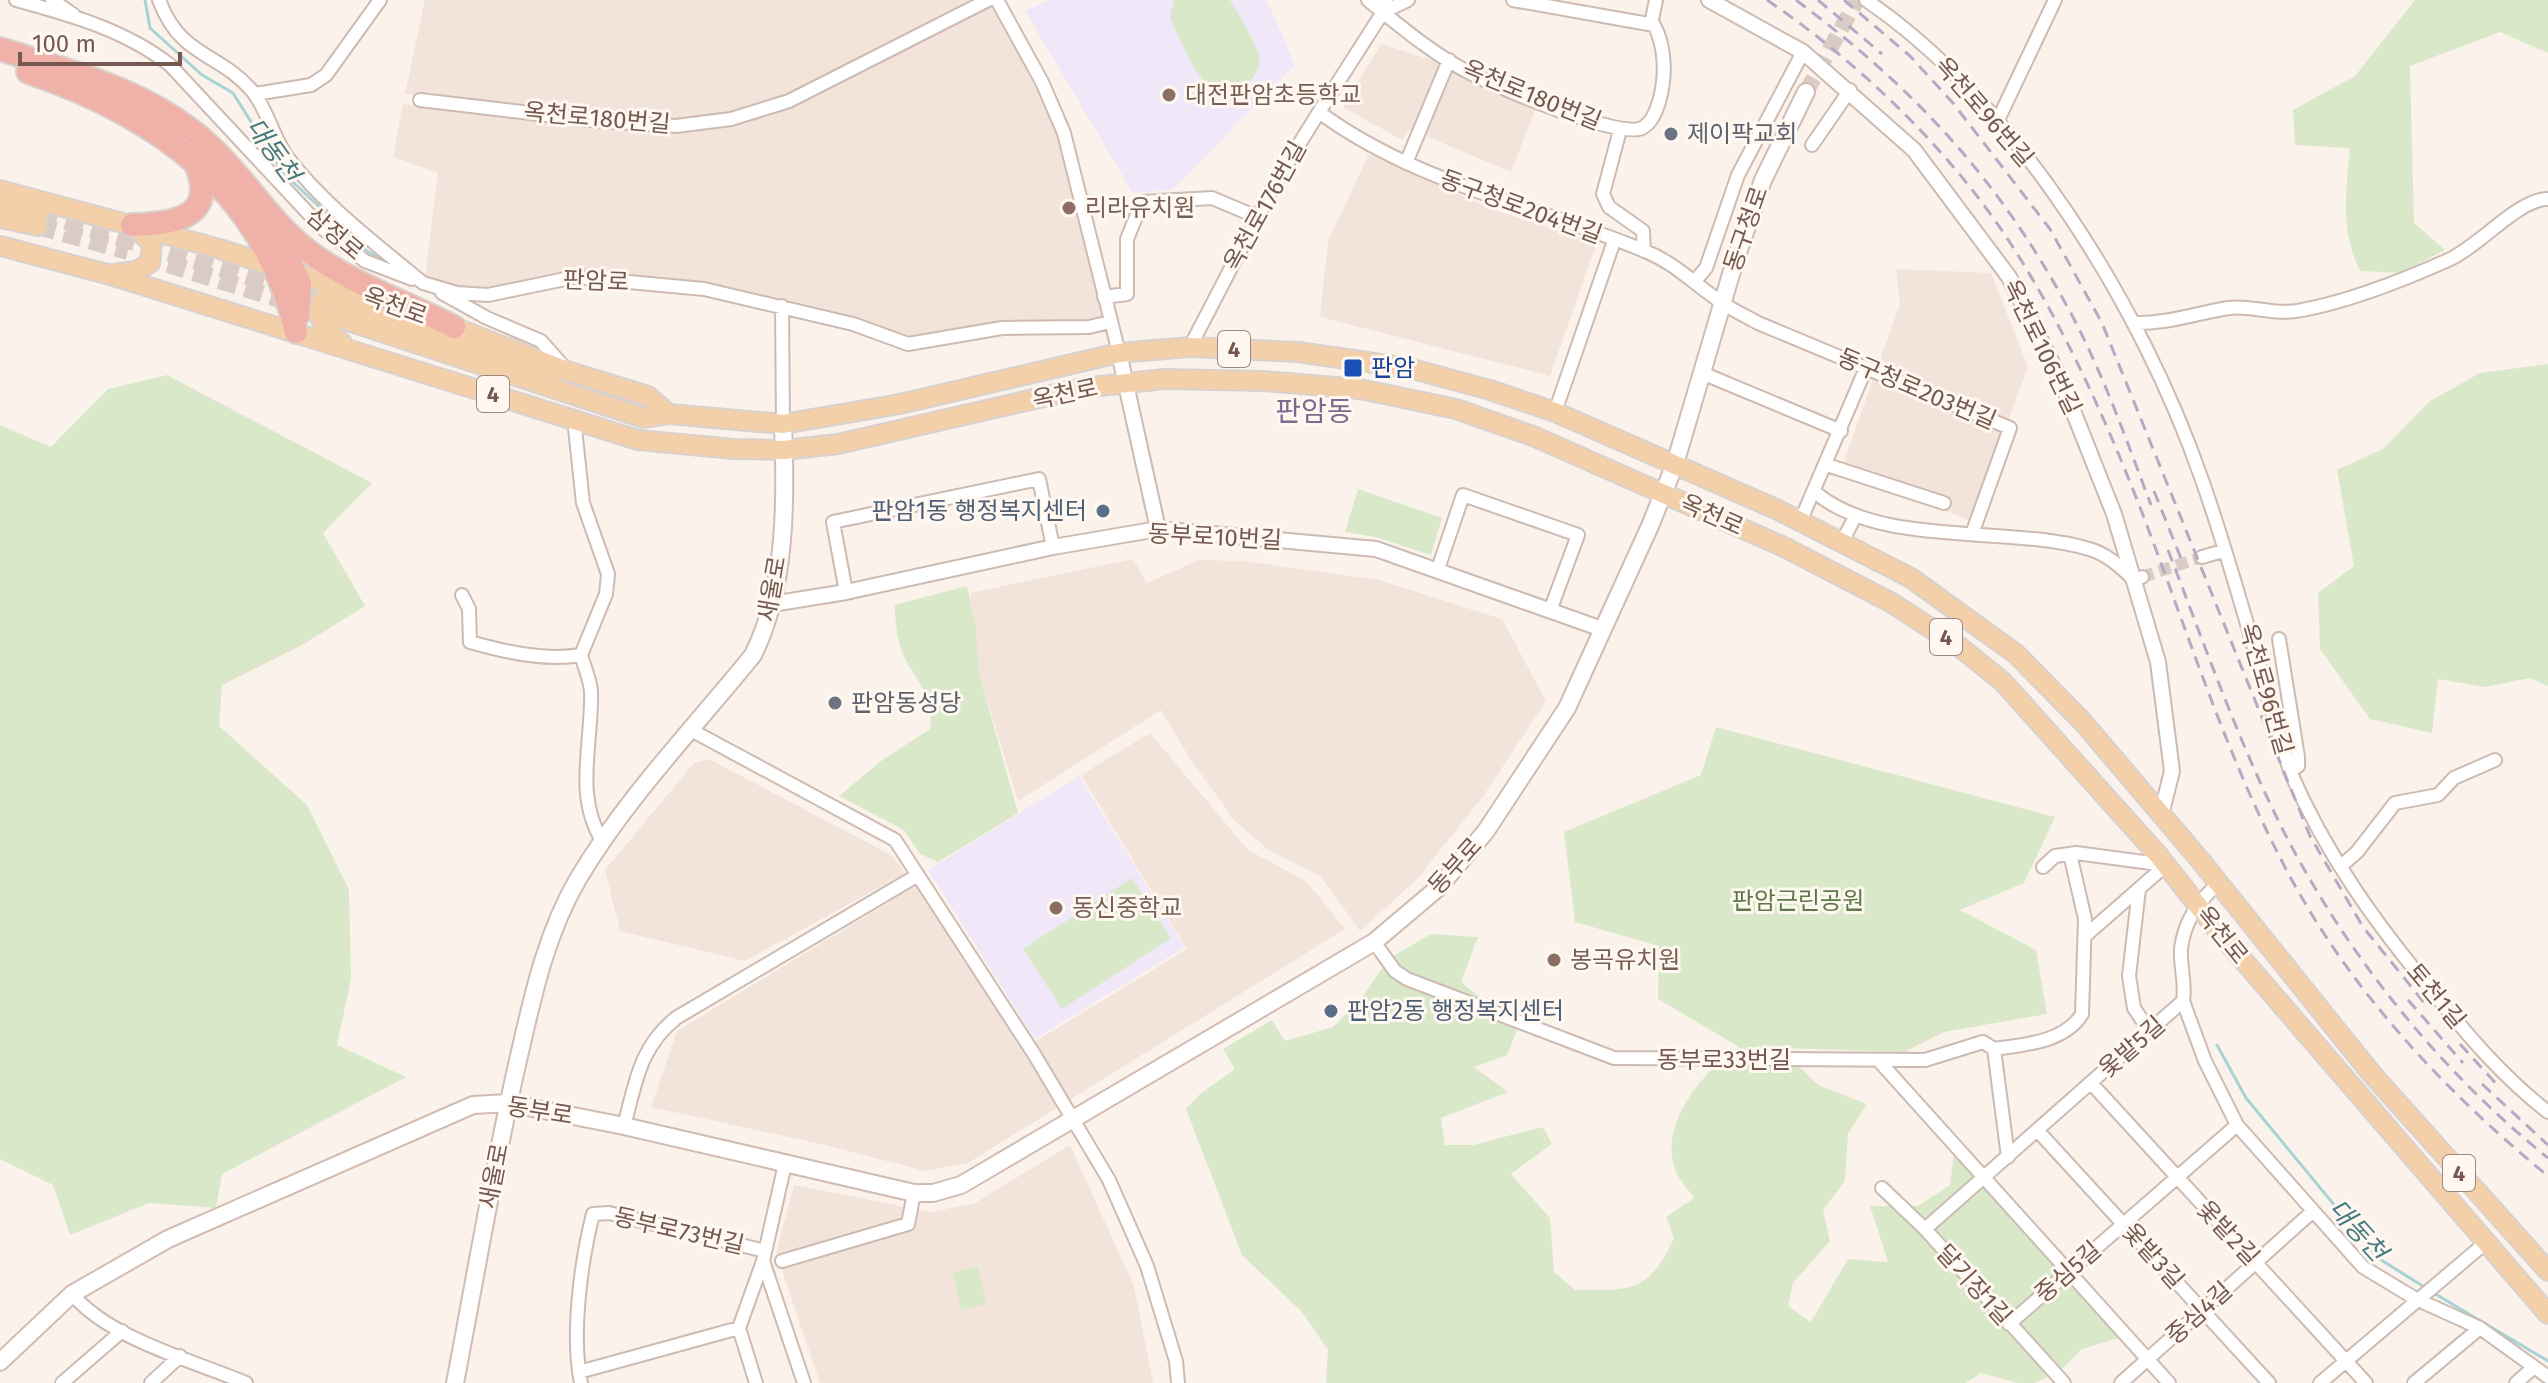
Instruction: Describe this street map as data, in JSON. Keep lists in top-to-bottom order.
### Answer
{
  "streets": {
    "main road": [
      "동구청로",
      "옥천로",
      "4",
      "새울로",
      "동부로"
    ],
    "street": [
      "옥천로180번길",
      "옥천로96번길",
      "옥천로176번길",
      "동구청로204번길",
      "삼정로",
      "판암로",
      "옥천로106번길",
      "동구청로203번길",
      "동부로10번길",
      "토천1길",
      "옻밭5길",
      "동부로33번길",
      "동부로73번길",
      "옻밭2길",
      "옻밭3길",
      "중심5길",
      "달기장1길",
      "중심4길"
    ]
  },
  "crossings": [
    ["옥천로180번길", "옥천로176번길"],
    ["옥천로96번길", "토천1길"],
    ["옥천로176번길", "동구청로204번길"],
    ["옥천로176번길", "옥천로"],
    ["동구청로204번길", "동구청로"],
    ["동구청로204번길", "동구청로203번길"],
    ["동구청로", "옥천로"],
    ["동구청로", "동구청로203번길"],
    ["동구청로", "동부로"],
    ["삼정로", "판암로"],
    ["삼정로", "옥천로"],
    ["옥천로", "옥천로106번길"],
    ["옥천로", "새울로"],
    ["옥천로", "동부로"],
    ["옥천로", "옻밭5길"],
    ["동부로10번길", "새울로"],
    ["동부로10번길", "동부로"],
    ["새울로", "동부로"],
    ["동부로", "동부로33번길"],
    ["동부로", "동부로73번길"],
    ["옻밭5길", "옻밭2길"],
    ["옻밭5길", "옻밭3길"],
    ["옻밭5길", "달기장1길"],
    ["옻밭2길", "중심5길"],
    ["옻밭2길", "중심4길"],
    ["옻밭3길", "중심5길"],
    ["옻밭3길", "중심4길"],
    ["중심5길", "달기장1길"]
  ],
  "districts": ["판암동"],
  "water": ["대동천"],
  "parks": ["판암근린공원"],
  "places": {
    "other": [
      "대전판암초등학교",
      "제이팍교회",
      "리라유치원",
      "판암1동 행정복지센터",
      "판암동성당",
      "동신중학교",
      "봉곡유치원",
      "판암2동 행정복지센터"
    ],
    "transit": ["판암"]
  },
  "scale_bar": "100 m"
}
